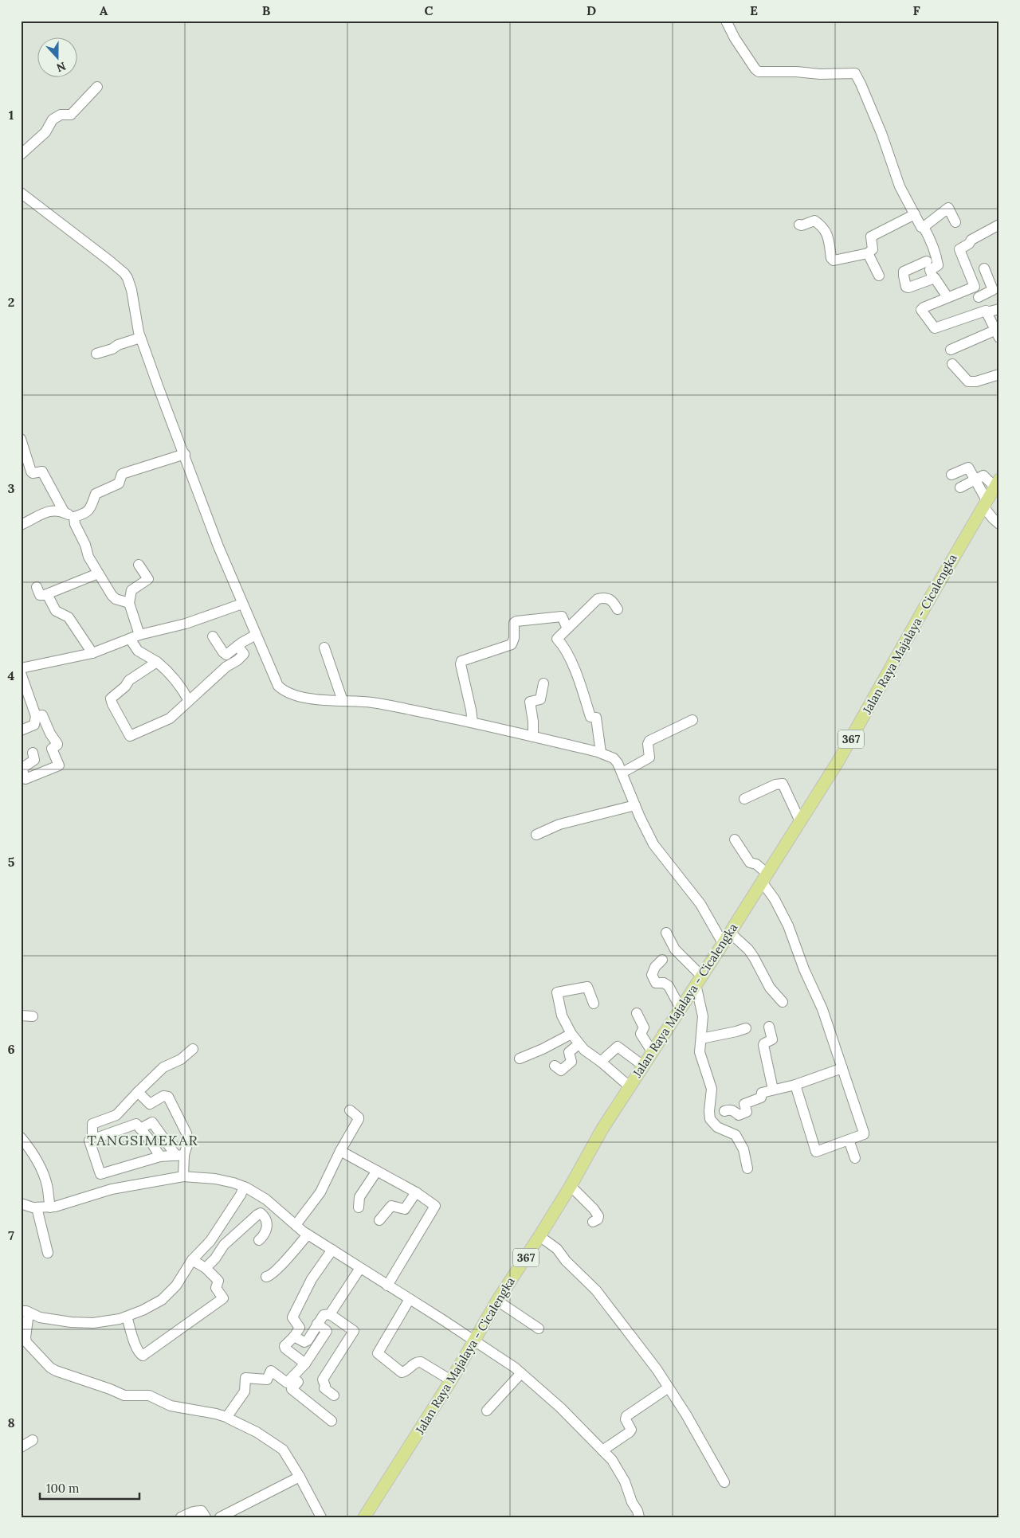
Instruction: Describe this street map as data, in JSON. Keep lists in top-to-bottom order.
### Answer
{
  "streets": {
    "main road": ["Jalan Raya Majalaya - Cicalengka", "367"]
  },
  "districts": ["TANGSIMEKAR"],
  "scale_bar": "100 m",
  "north": "bottom",
  "grid": {
    "columns": [
      "A",
      "B",
      "C",
      "D",
      "E",
      "F"
    ],
    "rows": [
      "1",
      "2",
      "3",
      "4",
      "5",
      "6",
      "7",
      "8"
    ]
  }
}
